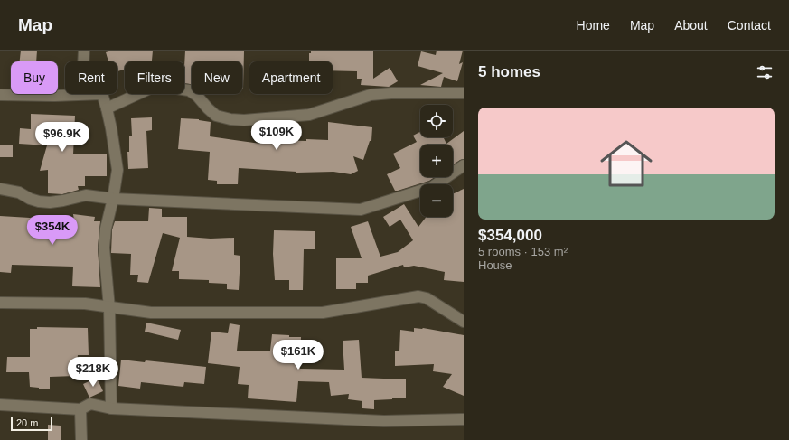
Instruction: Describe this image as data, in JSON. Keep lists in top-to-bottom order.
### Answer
{
  "scale_bar": "20 m",
  "page": {
    "header": "Map",
    "nav": [
      "Home",
      "Map",
      "About",
      "Contact"
    ],
    "heading": "5 homes",
    "chip": [
      "Buy",
      "Rent",
      "Filters",
      "New",
      "Apartment"
    ],
    "list": [
      {
        "name": "$354,000",
        "note": "5 rooms · 153 m² · House"
      }
    ],
    "map_buttons": ["+", "−"],
    "price": [
      "$109K",
      "$96.9K",
      "$354K",
      "$161K",
      "$218K"
    ],
    "scale": "20 m"
  }
}
